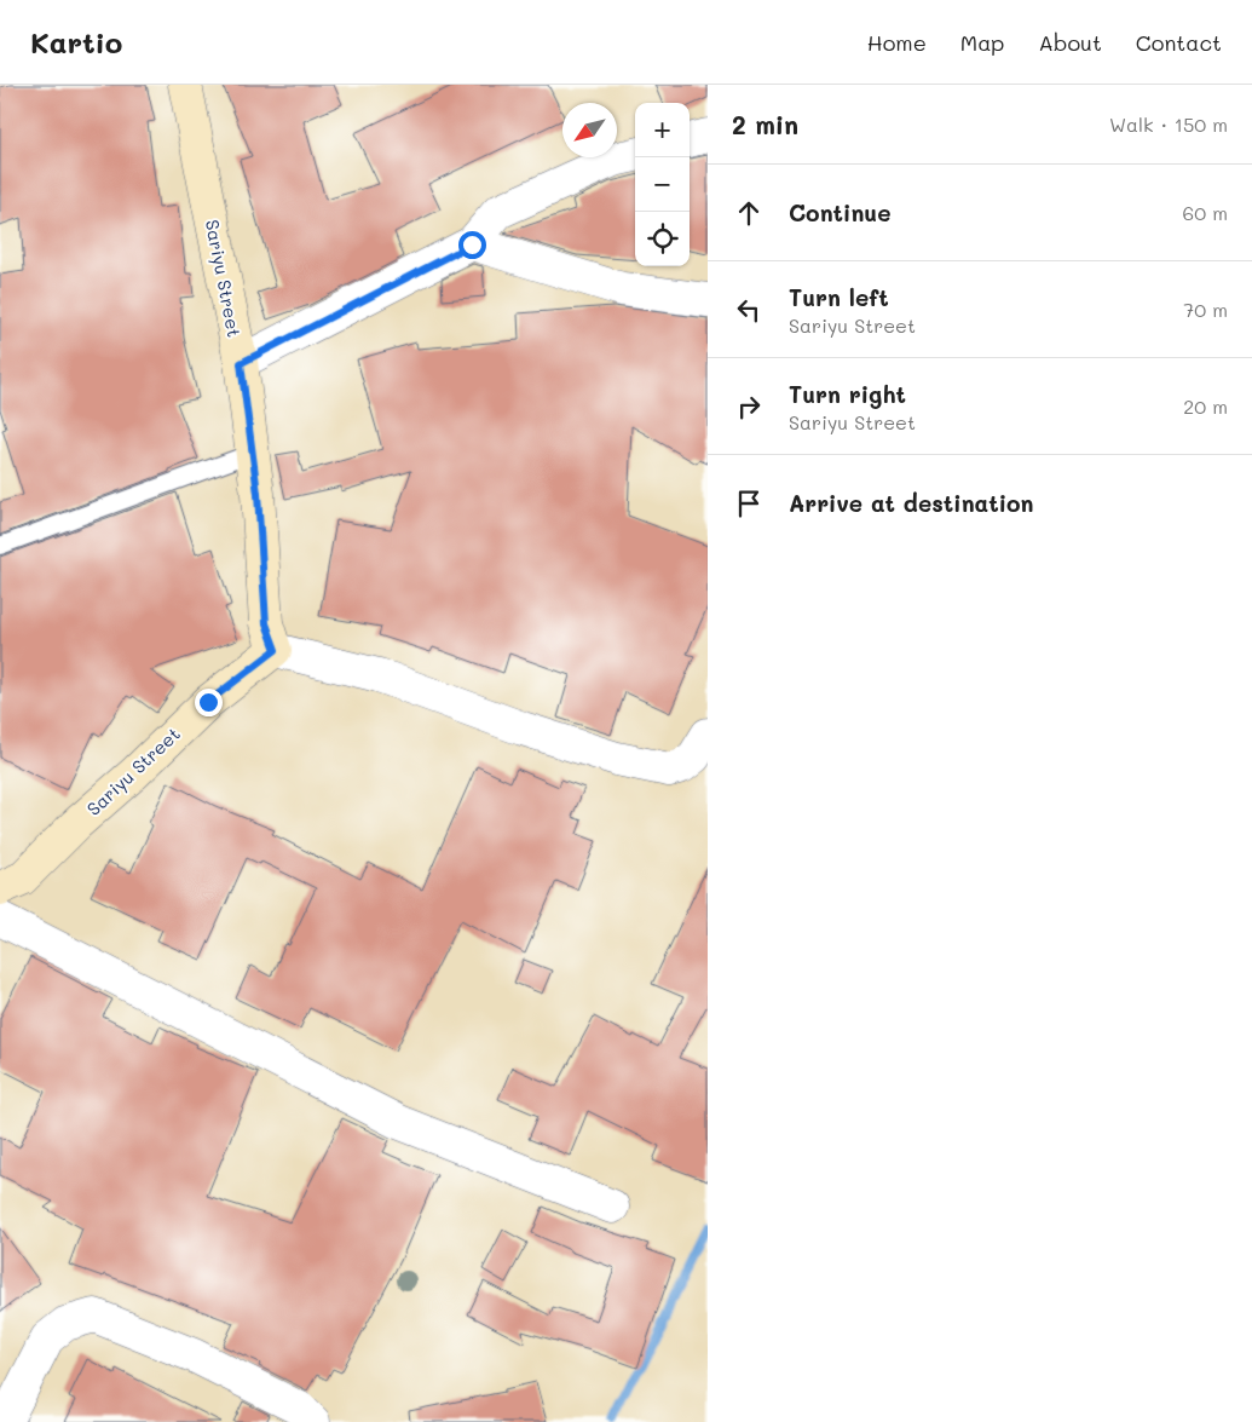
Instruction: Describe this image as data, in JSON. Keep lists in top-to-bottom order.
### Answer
{
  "streets": {
    "street": ["Sariyu Street"]
  },
  "north": "bottom left",
  "page": {
    "header": "Kartio",
    "nav": [
      "Home",
      "Map",
      "About",
      "Contact"
    ],
    "heading": ["2 min", "Walk · 150 m"],
    "map_buttons": ["+", "−"],
    "list": [
      ["Continue", "60 m"],
      ["Turn left", "Sariyu Street", "70 m"],
      ["Turn right", "Sariyu Street", "20 m"],
      "Arrive at destination"
    ]
  }
}
